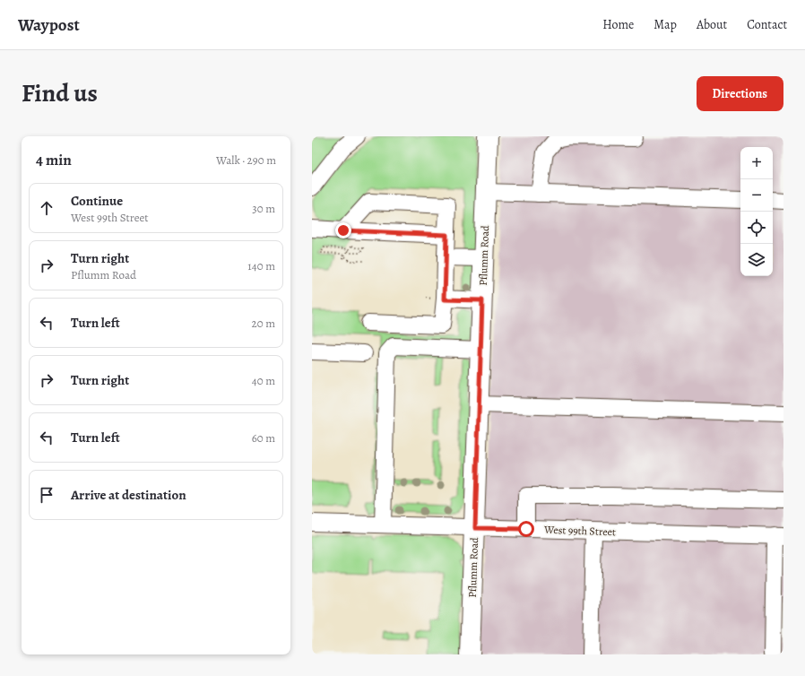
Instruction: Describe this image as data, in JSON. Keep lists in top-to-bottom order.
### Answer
{
  "streets": {
    "main road": ["Pflumm Road"],
    "street": ["West 99th Street"]
  },
  "crossings": [
    ["Pflumm Road", "West 99th Street"]
  ],
  "page": {
    "header": "Waypost",
    "nav": [
      "Home",
      "Map",
      "About",
      "Contact"
    ],
    "title": "Find us",
    "buttons": "Directions",
    "heading": ["4 min", "Walk · 290 m"],
    "map_buttons": ["+", "−"],
    "list": [
      ["Continue", "West 99th Street", "30 m"],
      ["Turn right", "Pflumm Road", "140 m"],
      ["Turn left", "20 m"],
      ["Turn right", "40 m"],
      ["Turn left", "60 m"],
      "Arrive at destination"
    ]
  }
}
